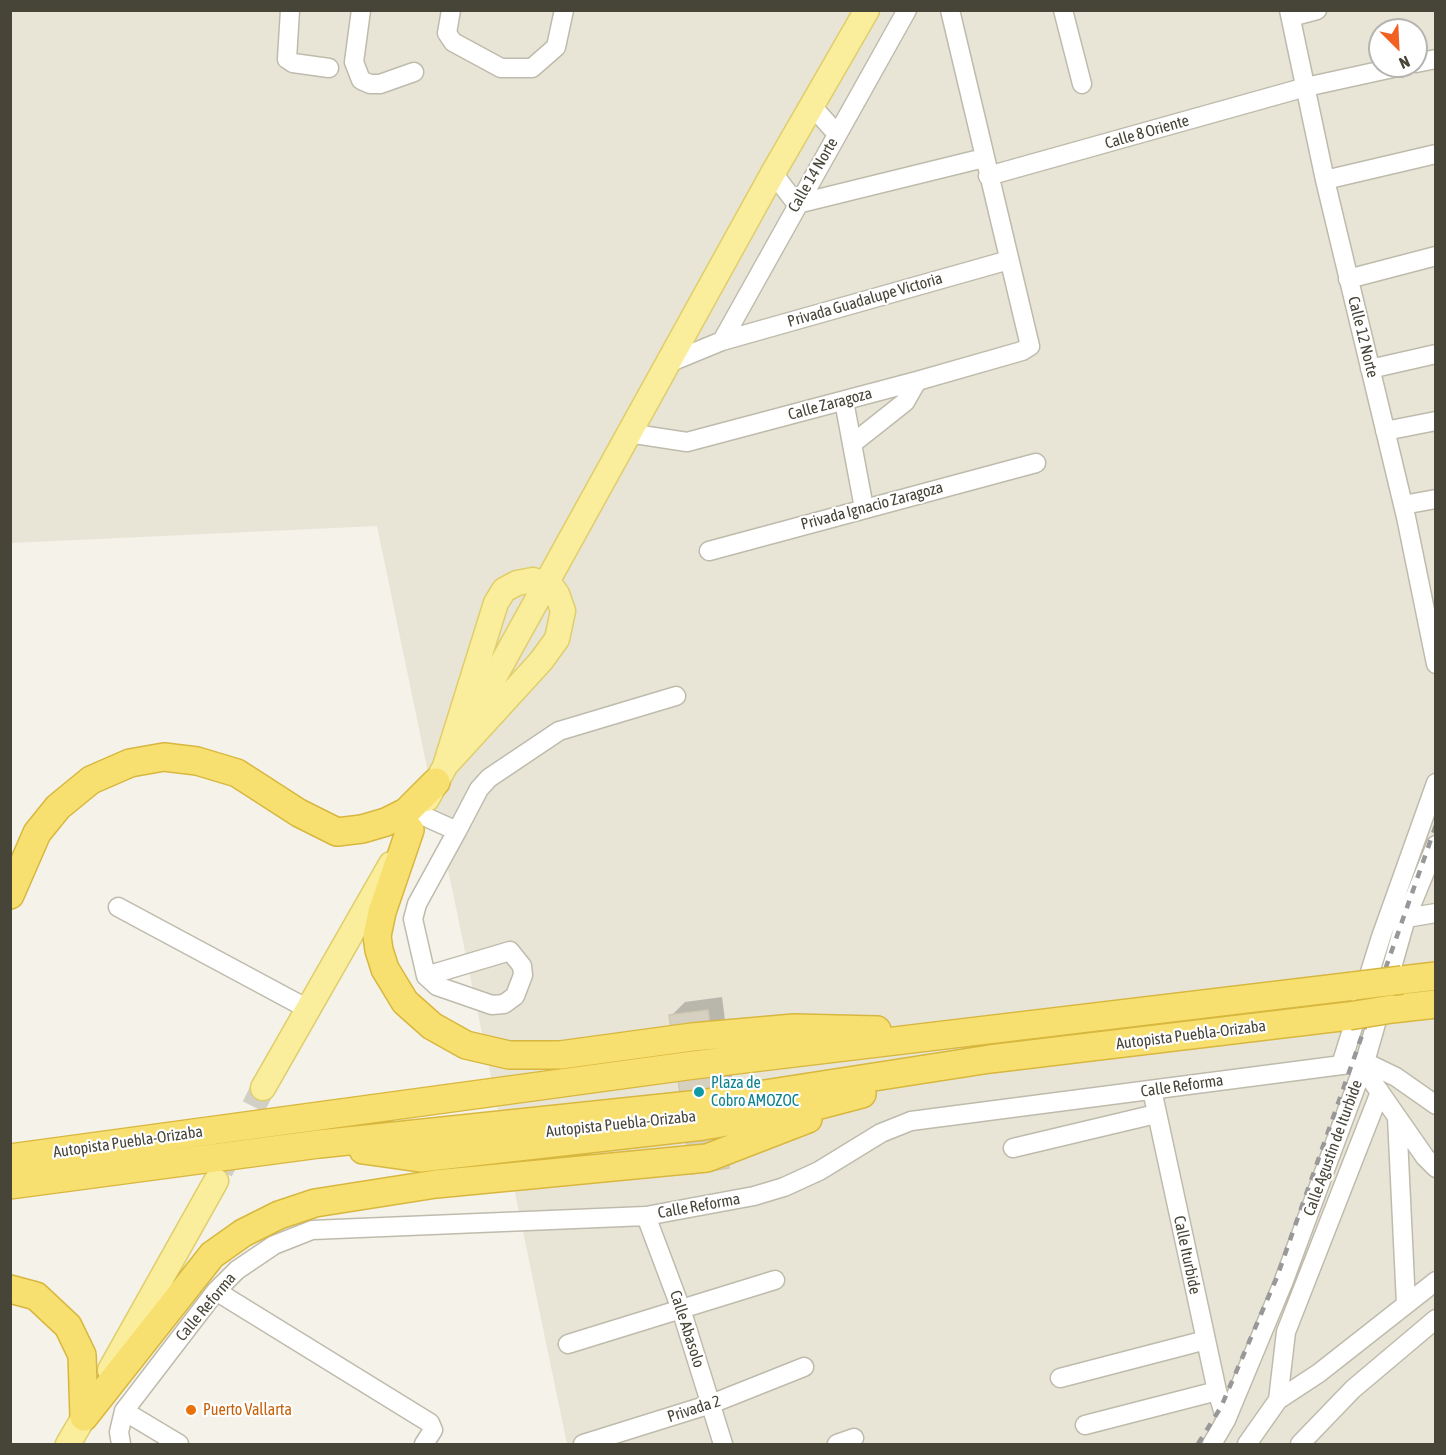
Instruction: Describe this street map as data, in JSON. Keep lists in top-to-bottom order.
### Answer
{
  "streets": {
    "highway": ["Autopista Puebla-Orizaba"],
    "street": [
      "Calle 8 Oriente",
      "Calle 14 Norte",
      "Privada Guadalupe Victoria",
      "Calle 12 Norte",
      "Calle Zaragoza",
      "Privada Ignacio Zaragoza",
      "Calle Reforma",
      "Calle Agustín de Iturbide",
      "Calle Iturbide",
      "Calle Abasolo",
      "Privada 2"
    ]
  },
  "crossings": [
    ["Calle 8 Oriente", "Calle 12 Norte"],
    ["Calle 14 Norte", "Privada Guadalupe Victoria"],
    ["Privada Guadalupe Victoria", "Calle Zaragoza"],
    ["Calle Reforma", "Calle Agustín de Iturbide"],
    ["Calle Reforma", "Calle Iturbide"],
    ["Calle Reforma", "Calle Abasolo"],
    ["Calle Agustín de Iturbide", "Calle Iturbide"],
    ["Calle Abasolo", "Privada 2"]
  ],
  "places": ["Plaza de Cobro AMOZOC", "Puerto Vallarta"],
  "north": "bottom right"
}
